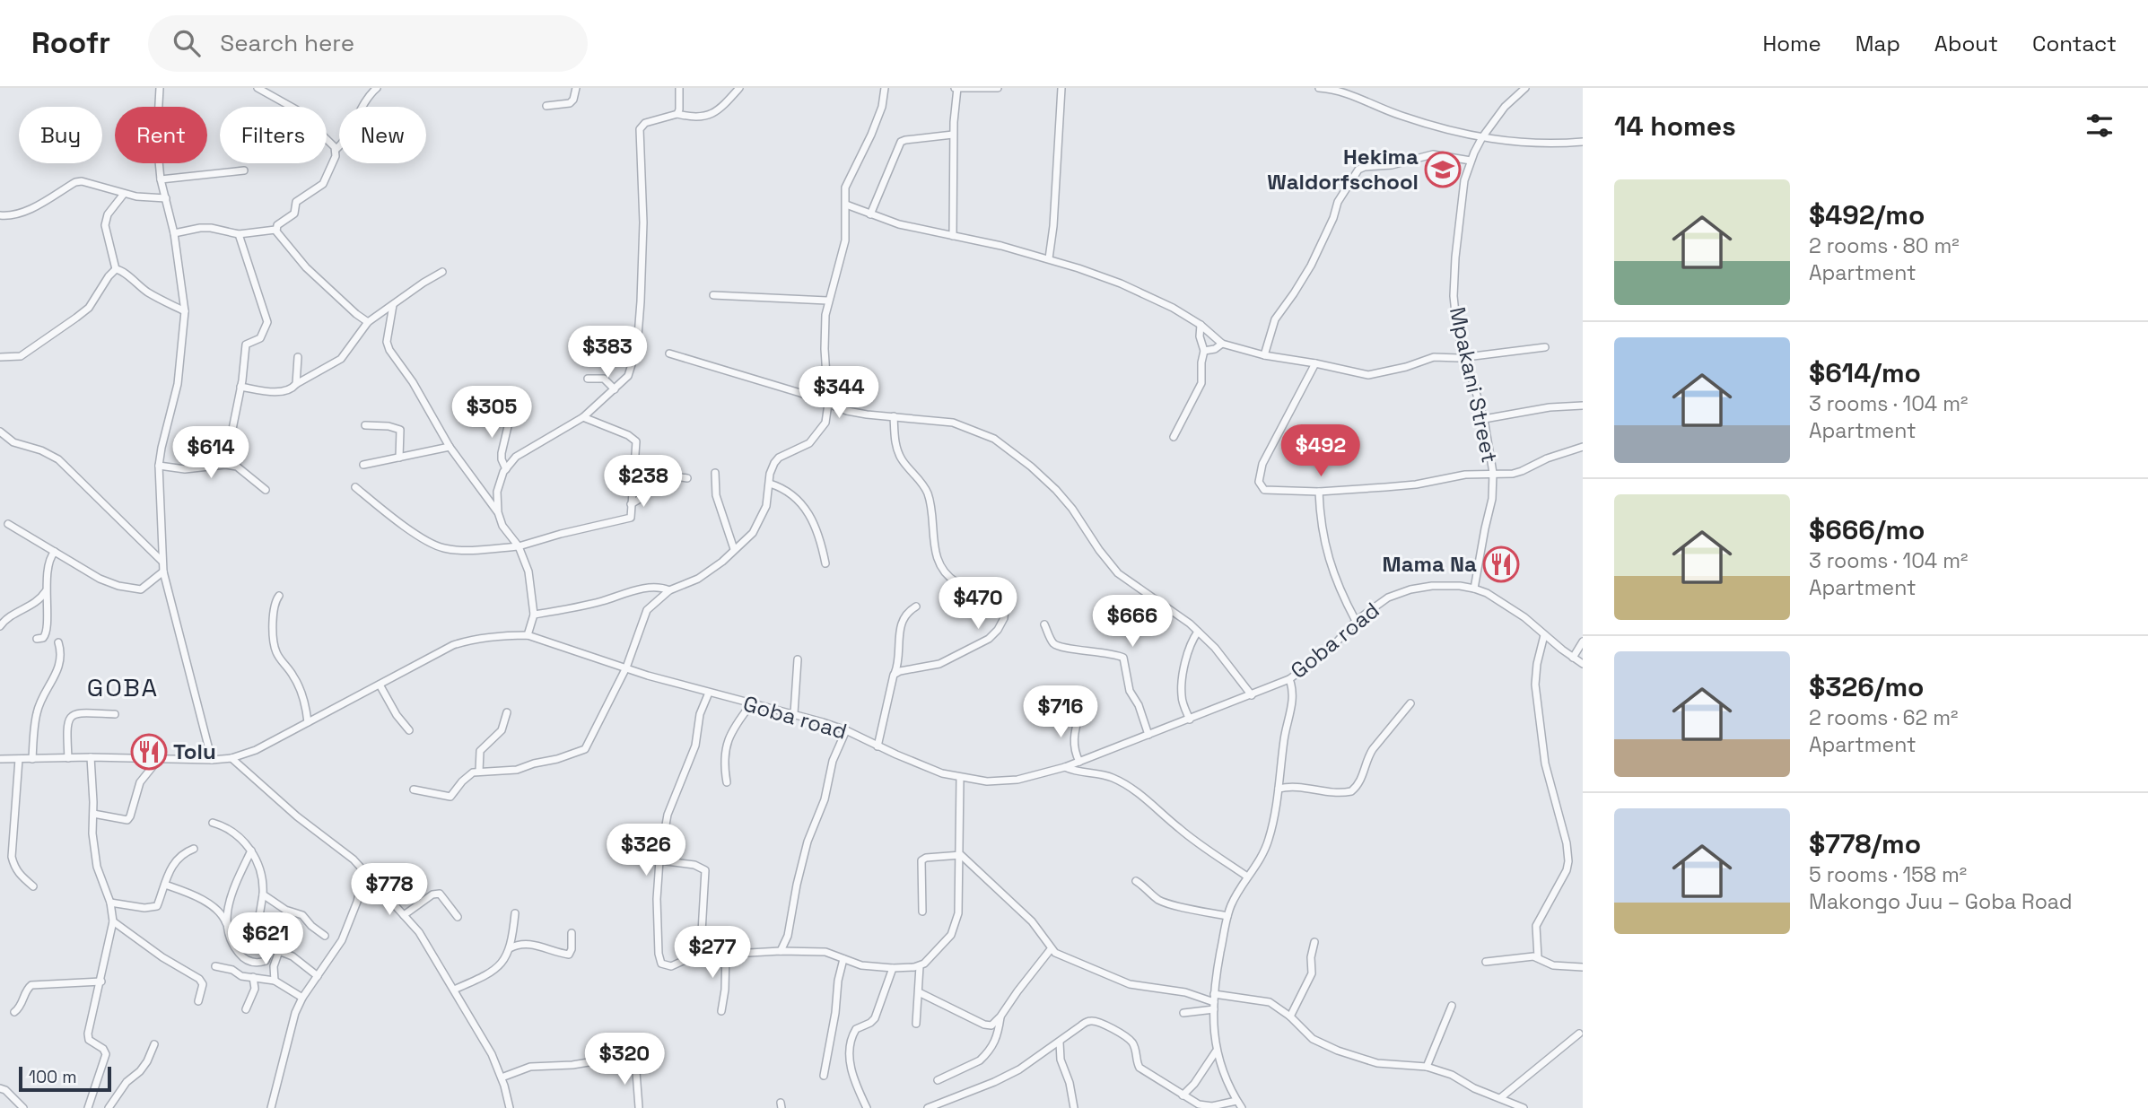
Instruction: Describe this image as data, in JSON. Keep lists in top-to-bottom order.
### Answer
{
  "streets": {
    "street": ["Mpakani Street", "Goba road"]
  },
  "crossings": [
    ["Mpakani Street", "Goba road"]
  ],
  "districts": ["GOBA"],
  "places": {
    "school or university": ["Hekima Waldorfschool"],
    "restaurant": ["Mama Na", "Tolu"]
  },
  "scale_bar": "100 m",
  "page": {
    "header": "Roofr",
    "search": "Search here",
    "nav": [
      "Home",
      "Map",
      "About",
      "Contact"
    ],
    "heading": "14 homes",
    "chip": [
      "Buy",
      "Rent",
      "Filters",
      "New"
    ],
    "list": [
      {
        "name": "$492/mo",
        "note": "2 rooms · 80 m² · Apartment"
      },
      {
        "name": "$614/mo",
        "note": "3 rooms · 104 m² · Apartment"
      },
      {
        "name": "$666/mo",
        "note": "3 rooms · 104 m² · Apartment"
      },
      {
        "name": "$326/mo",
        "note": "2 rooms · 62 m² · Apartment"
      },
      {
        "name": "$778/mo",
        "note": "5 rooms · 158 m² · Makongo Juu – Goba Road"
      }
    ],
    "price": [
      "$383",
      "$344",
      "$305",
      "$492",
      "$614",
      "$238",
      "$470",
      "$666",
      "$716",
      "$326",
      "$778",
      "$621",
      "$277",
      "$320"
    ],
    "scale": "100 m"
  }
}
